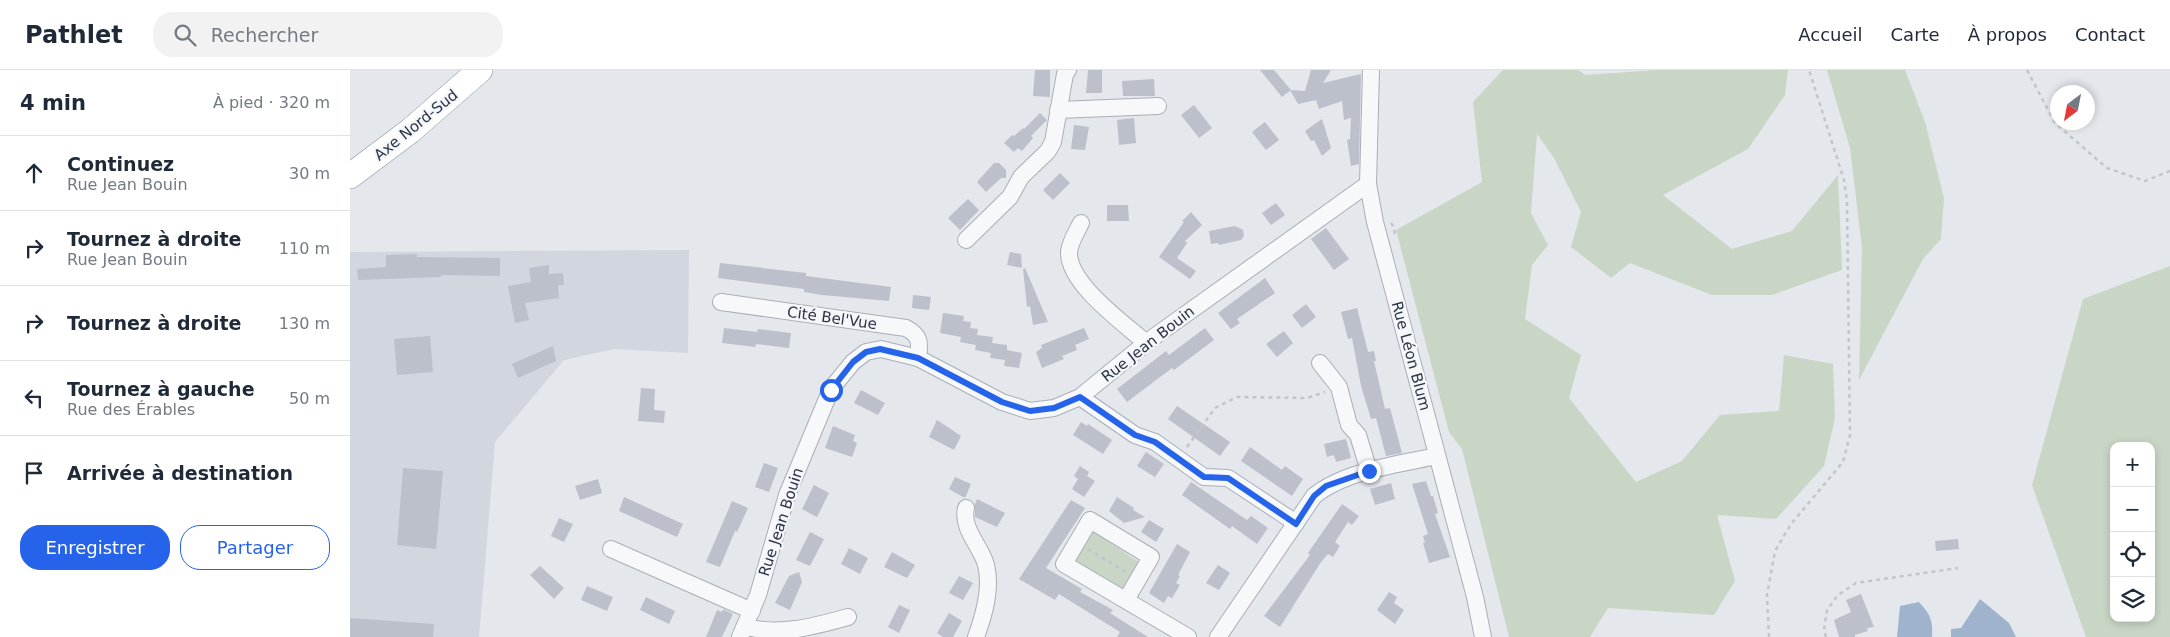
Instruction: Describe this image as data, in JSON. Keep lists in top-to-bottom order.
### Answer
{
  "streets": {
    "highway": ["Axe Nord-Sud"],
    "street": ["Cité Bel'Vue", "Rue Jean Bouin", "Rue Léon Blum"]
  },
  "crossings": [
    ["Cité Bel'Vue", "Rue Jean Bouin"],
    ["Rue Jean Bouin", "Rue Léon Blum"]
  ],
  "north": "bottom left",
  "page": {
    "header": "Pathlet",
    "search": "Rechercher",
    "nav": [
      "Accueil",
      "Carte",
      "À propos",
      "Contact"
    ],
    "heading": ["4 min", "À pied · 320 m"],
    "list": [
      ["Continuez", "Rue Jean Bouin", "30 m"],
      ["Tournez à droite", "Rue Jean Bouin", "110 m"],
      ["Tournez à droite", "130 m"],
      ["Tournez à gauche", "Rue des Érables", "50 m"],
      "Arrivée à destination"
    ],
    "map_buttons": ["+", "−"],
    "buttons": ["Enregistrer", "Partager"]
  }
}
